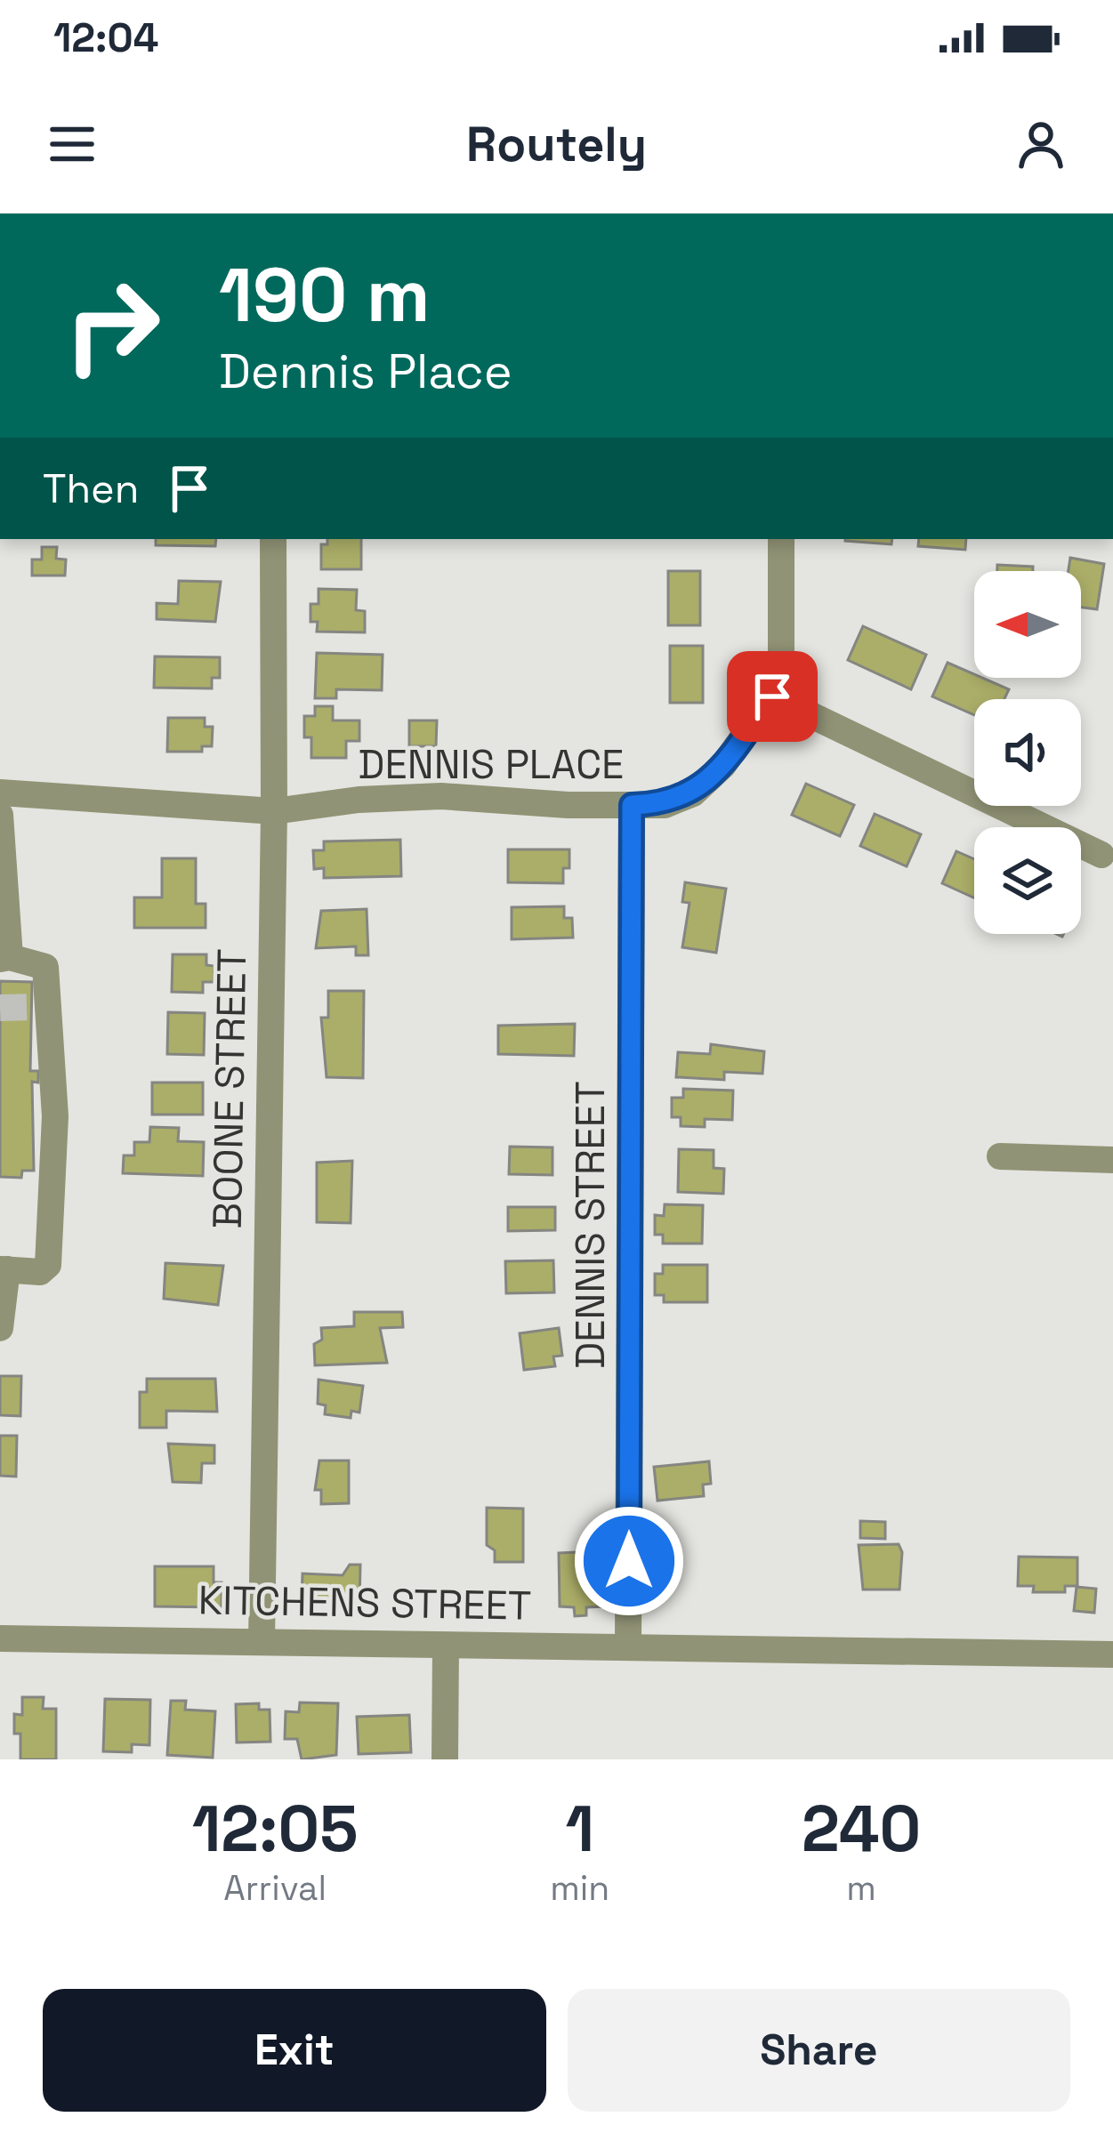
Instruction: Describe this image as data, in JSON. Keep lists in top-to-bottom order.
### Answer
{
  "streets": {
    "street": [
      "DENNIS PLACE",
      "BOONE STREET",
      "DENNIS STREET",
      "KITCHENS STREET"
    ]
  },
  "crossings": [
    ["DENNIS PLACE", "BOONE STREET"],
    ["DENNIS PLACE", "DENNIS STREET"],
    ["BOONE STREET", "KITCHENS STREET"],
    ["DENNIS STREET", "KITCHENS STREET"]
  ],
  "north": "left",
  "page": {
    "status": "12:04",
    "header": "Routely",
    "turn": ["190 m", "Dennis Place"],
    "then": "Then",
    "eta": [
      "12:05",
      "Arrival",
      "1",
      "min",
      "240",
      "m"
    ],
    "buttons": ["Exit", "Share"]
  }
}
